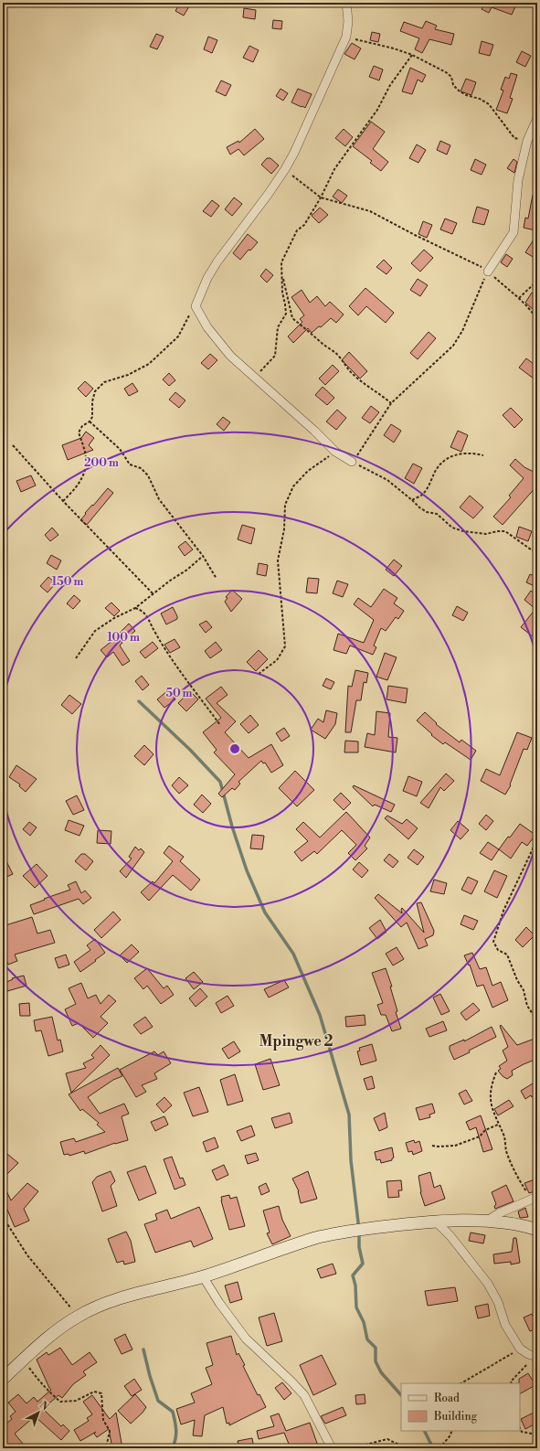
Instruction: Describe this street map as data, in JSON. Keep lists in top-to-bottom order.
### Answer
{
  "districts": ["Mpingwe 2"],
  "legend": ["Road", "Building"],
  "north": "top right",
  "rings": [
    "200 m",
    "150 m",
    "100 m",
    "50 m"
  ]
}
